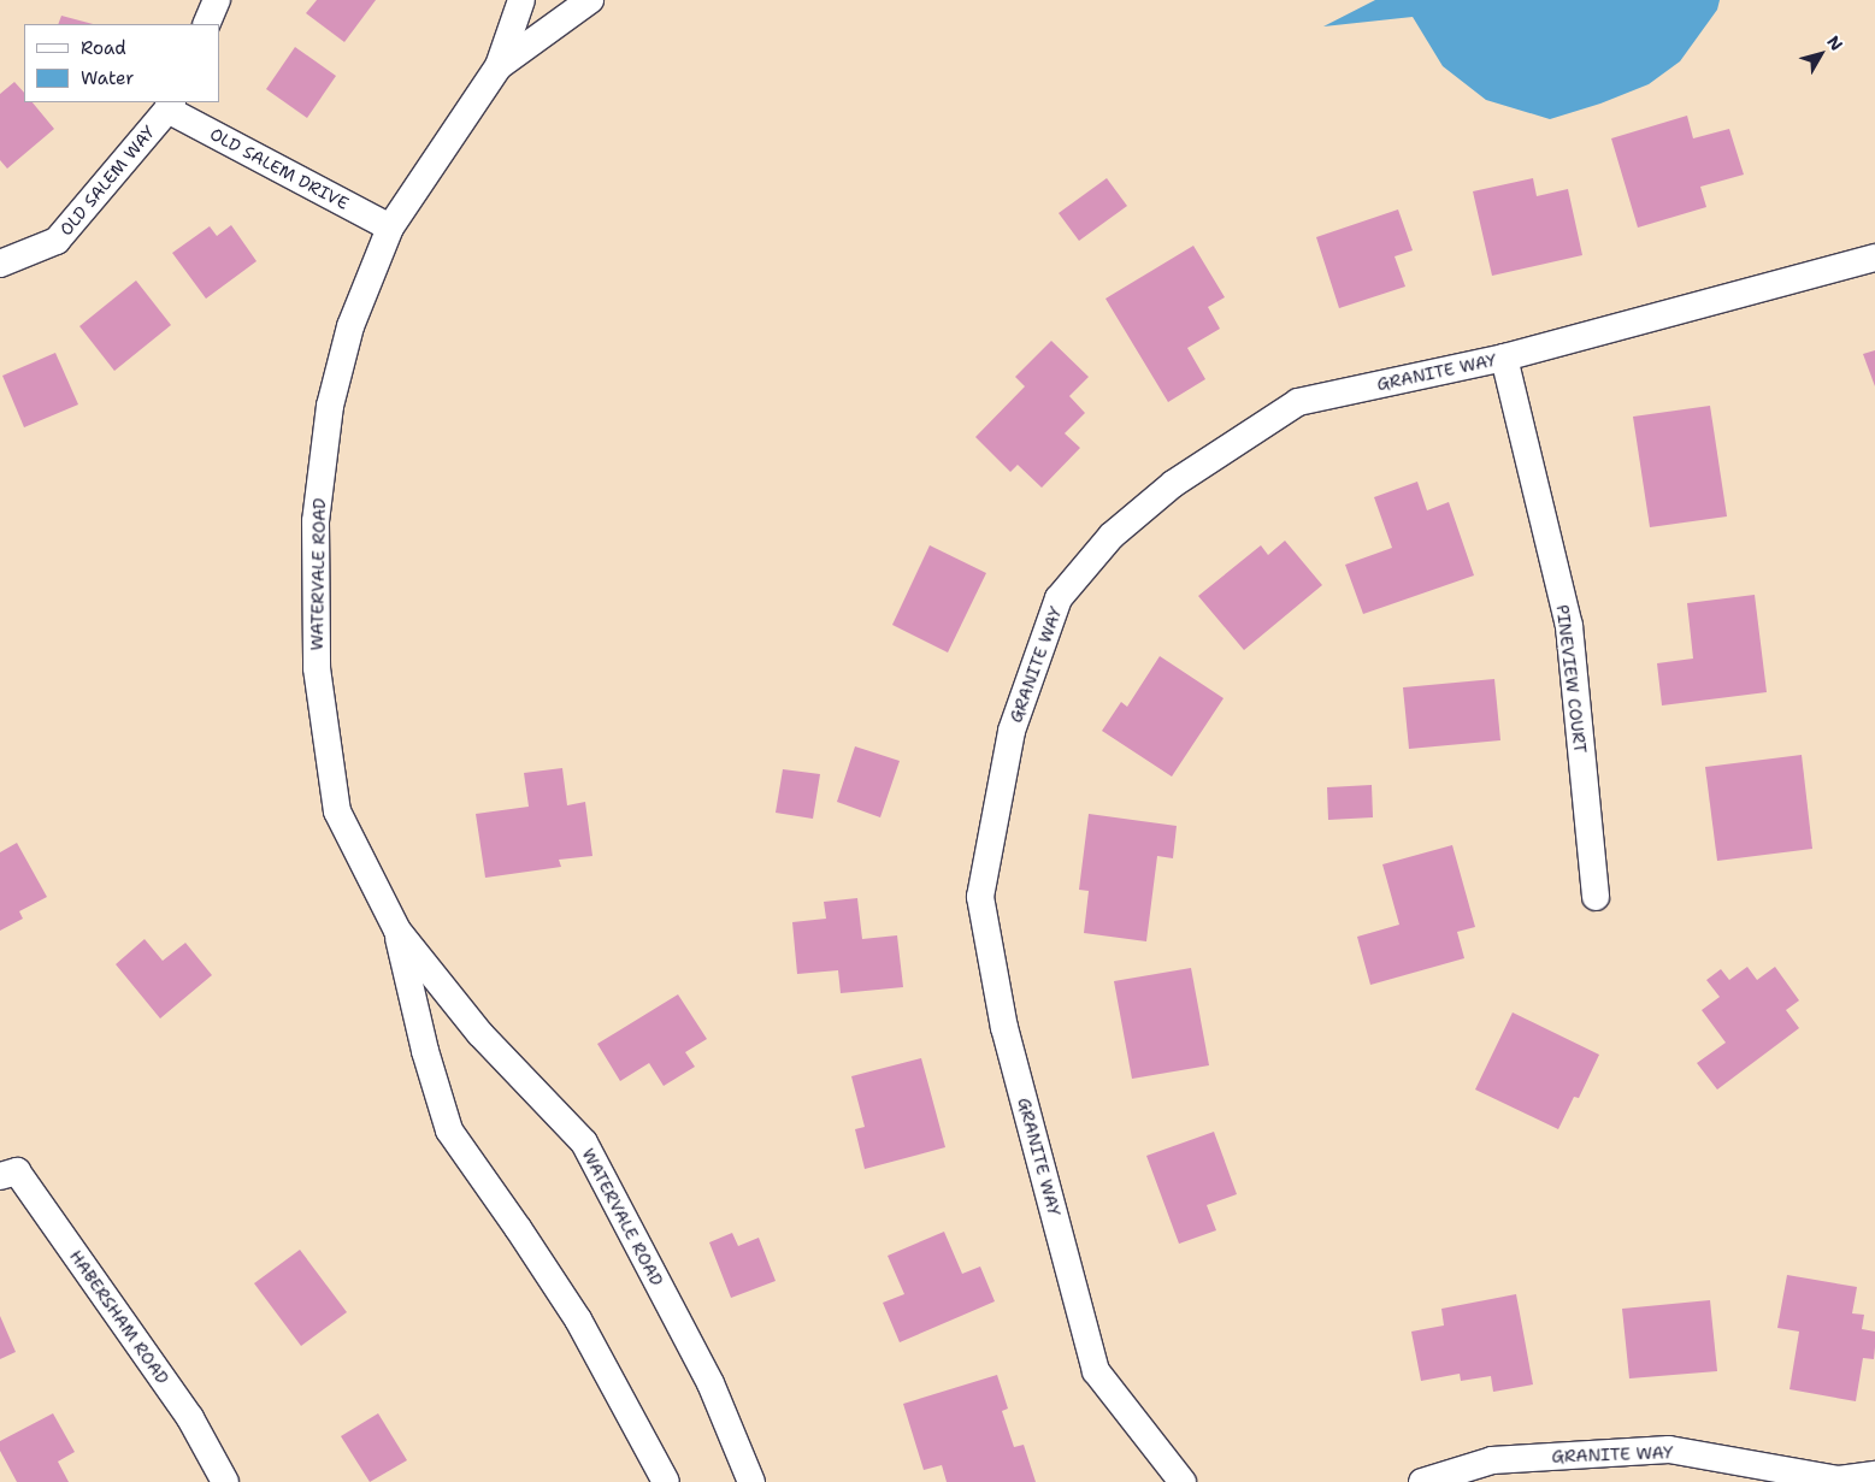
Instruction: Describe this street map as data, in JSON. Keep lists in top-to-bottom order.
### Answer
{
  "streets": {
    "street": [
      "OLD SALEM DRIVE",
      "OLD SALEM WAY",
      "GRANITE WAY",
      "WATERVALE ROAD",
      "PINEVIEW COURT",
      "HABERSHAM ROAD"
    ]
  },
  "crossings": [
    ["OLD SALEM DRIVE", "OLD SALEM WAY"],
    ["OLD SALEM DRIVE", "WATERVALE ROAD"],
    ["GRANITE WAY", "PINEVIEW COURT"]
  ],
  "legend": ["Road", "Water"],
  "north": "top right"
}
